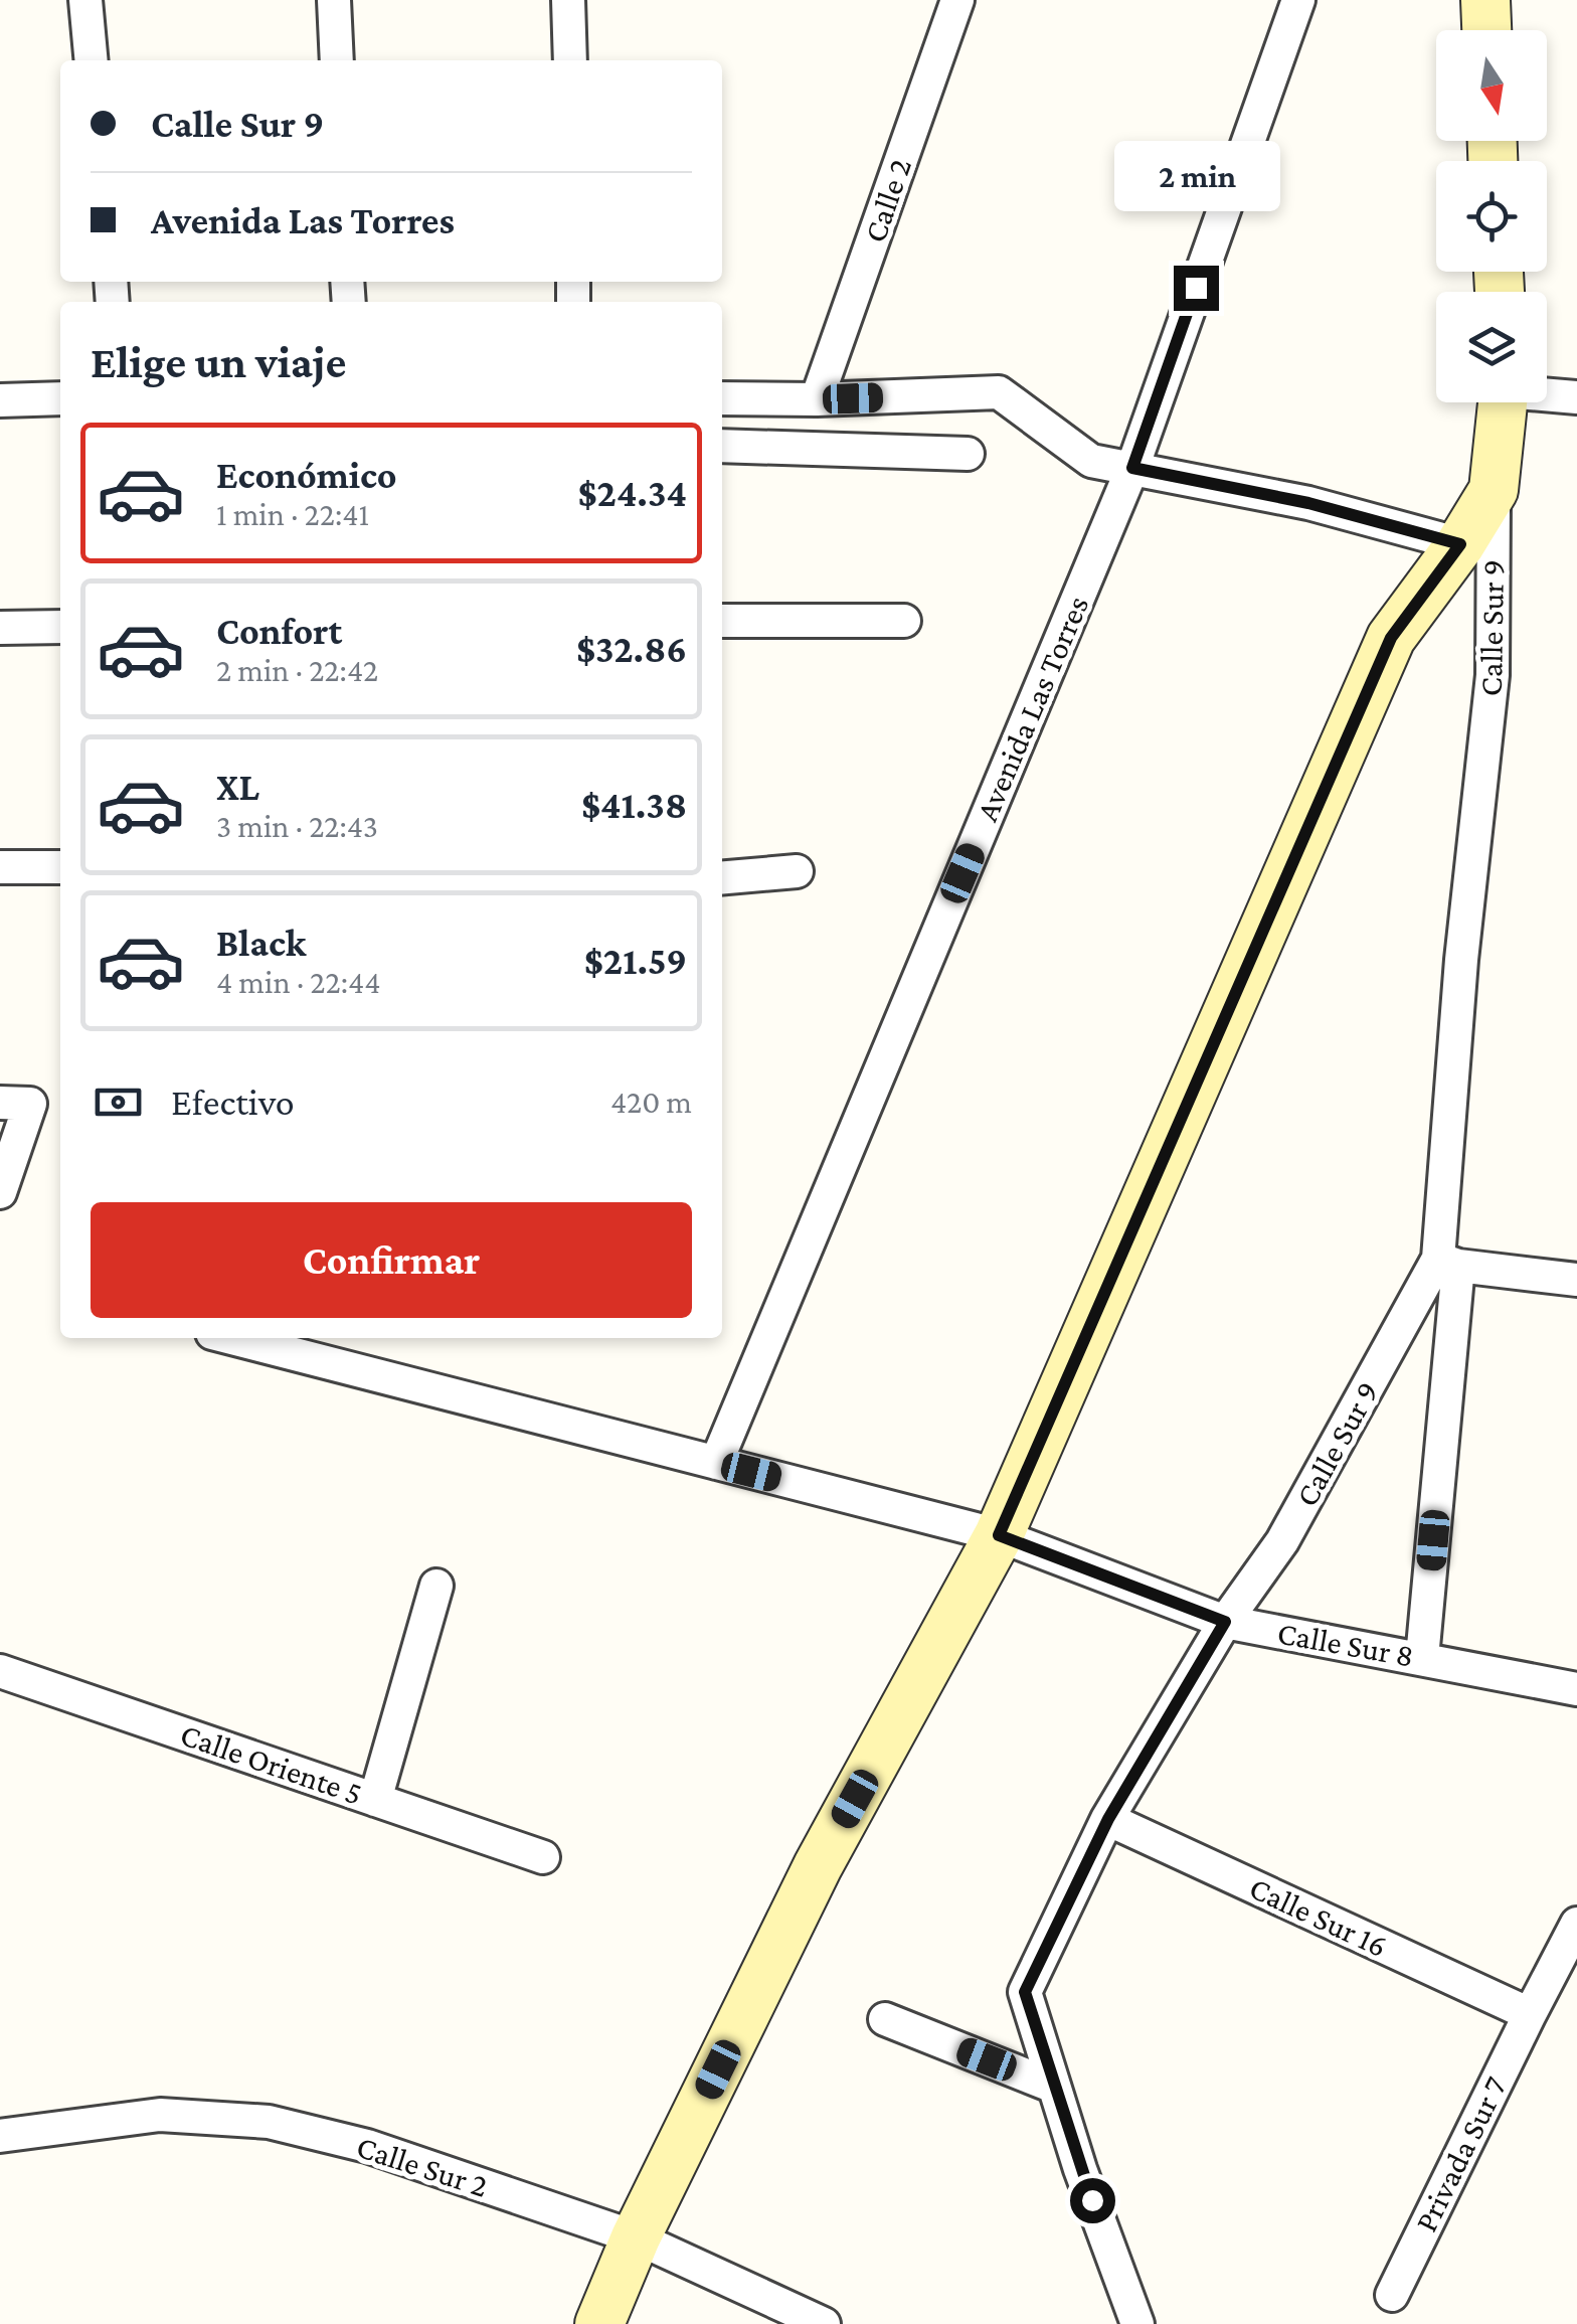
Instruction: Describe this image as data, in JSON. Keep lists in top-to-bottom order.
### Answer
{
  "streets": {
    "street": [
      "Calle 2",
      "Calle Sur 9",
      "Avenida Las Torres",
      "Calle Sur 8",
      "Calle Oriente 5",
      "Calle Sur 16",
      "Privada Sur 7",
      "Calle Sur 2"
    ]
  },
  "crossings": [
    ["Calle Sur 9", "Calle Sur 8"],
    ["Calle Sur 9", "Calle Sur 16"],
    ["Avenida Las Torres", "Calle Sur 8"],
    ["Calle Sur 16", "Privada Sur 7"]
  ],
  "north": "bottom",
  "page": {
    "banner": ["Calle Sur 9", "Avenida Las Torres"],
    "bubble": "2 min",
    "heading": "Elige un viaje",
    "list": [
      {
        "name": "Económico",
        "note": "1 min · 22:41",
        "value": "$24.34"
      },
      {
        "name": "Confort",
        "note": "2 min · 22:42",
        "value": "$32.86"
      },
      {
        "name": "XL",
        "note": "3 min · 22:43",
        "value": "$41.38"
      },
      {
        "name": "Black",
        "note": "4 min · 22:44",
        "value": "$21.59"
      }
    ],
    "pay": ["Efectivo", "420 m"],
    "buttons": "Confirmar"
  }
}
